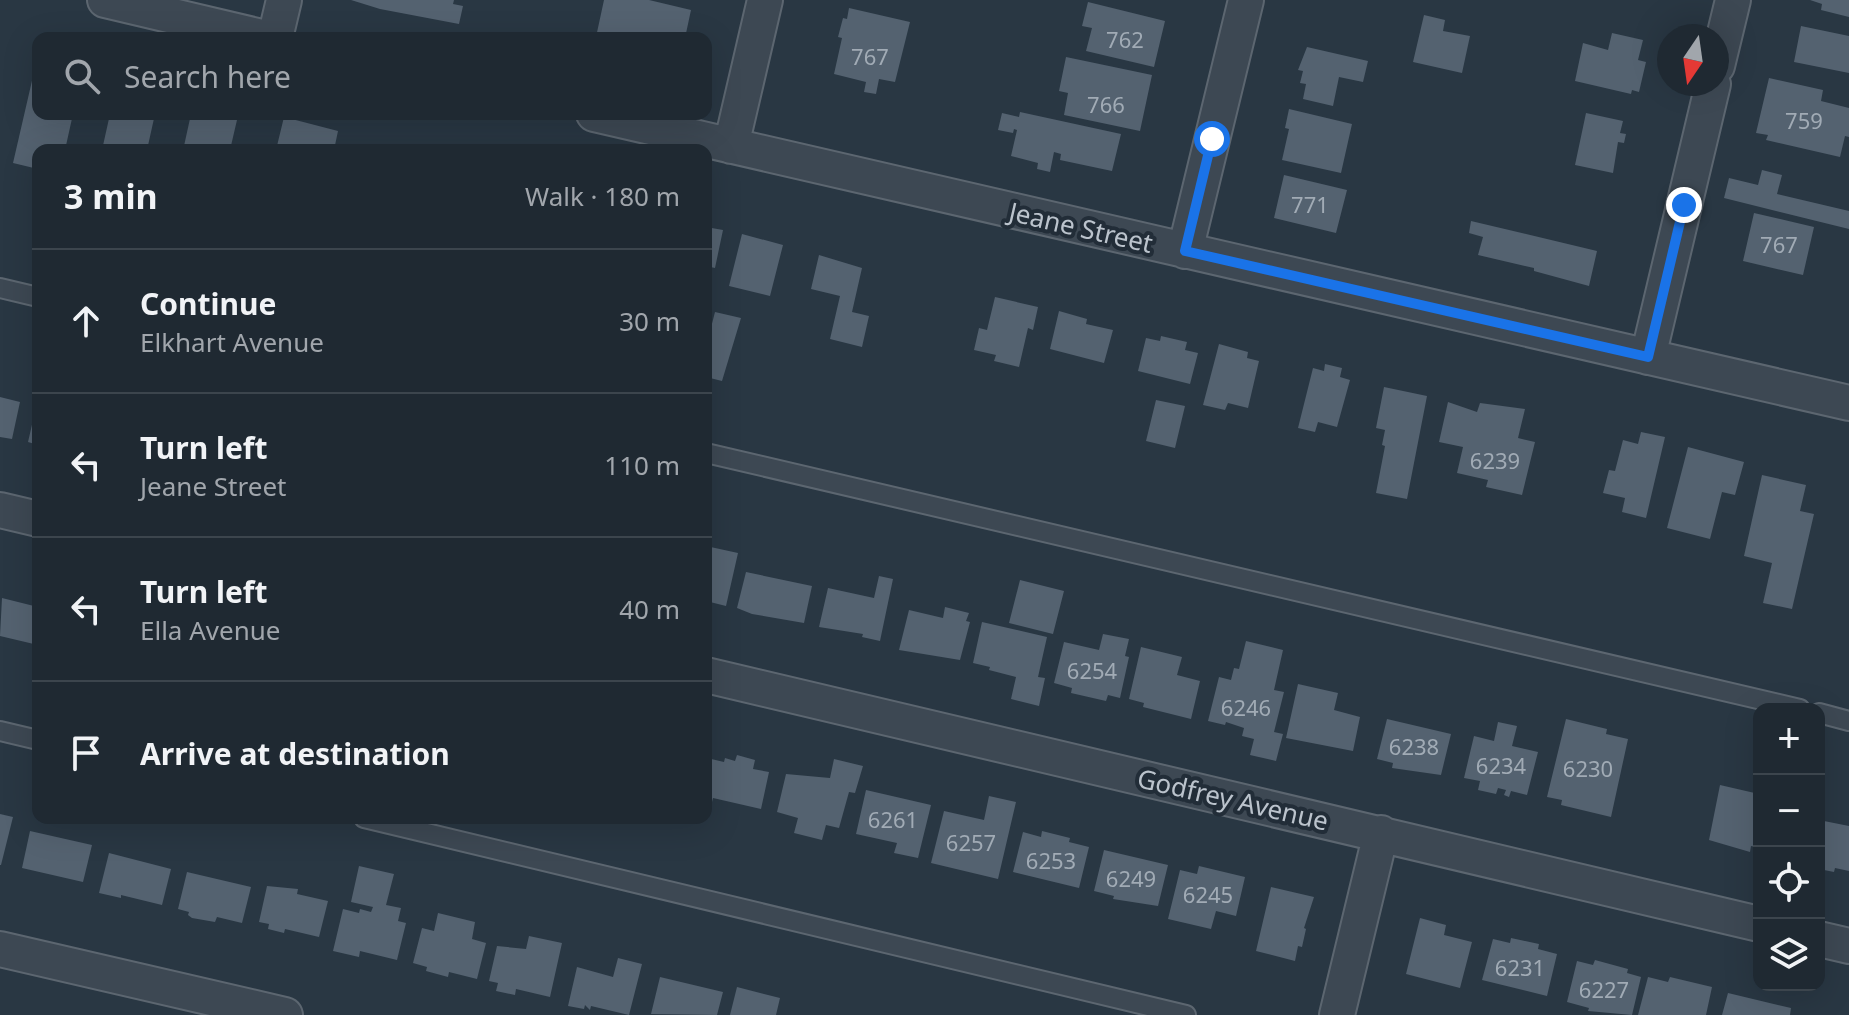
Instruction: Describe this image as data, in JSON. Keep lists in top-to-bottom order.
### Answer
{
  "streets": {
    "street": ["Jeane Street", "Godfrey Avenue"]
  },
  "house_numbers": [
    "762",
    "767",
    "766",
    "759",
    "771",
    "767",
    "6239",
    "6254",
    "6246",
    "6238",
    "6234",
    "6230",
    "6261",
    "6257",
    "6253",
    "6249",
    "6245",
    "6231",
    "6227"
  ],
  "north": "bottom",
  "page": {
    "search": "Search here",
    "heading": ["3 min", "Walk · 180 m"],
    "list": [
      ["Continue", "Elkhart Avenue", "30 m"],
      ["Turn left", "Jeane Street", "110 m"],
      ["Turn left", "Ella Avenue", "40 m"],
      "Arrive at destination"
    ],
    "map_buttons": ["+", "−"]
  }
}
